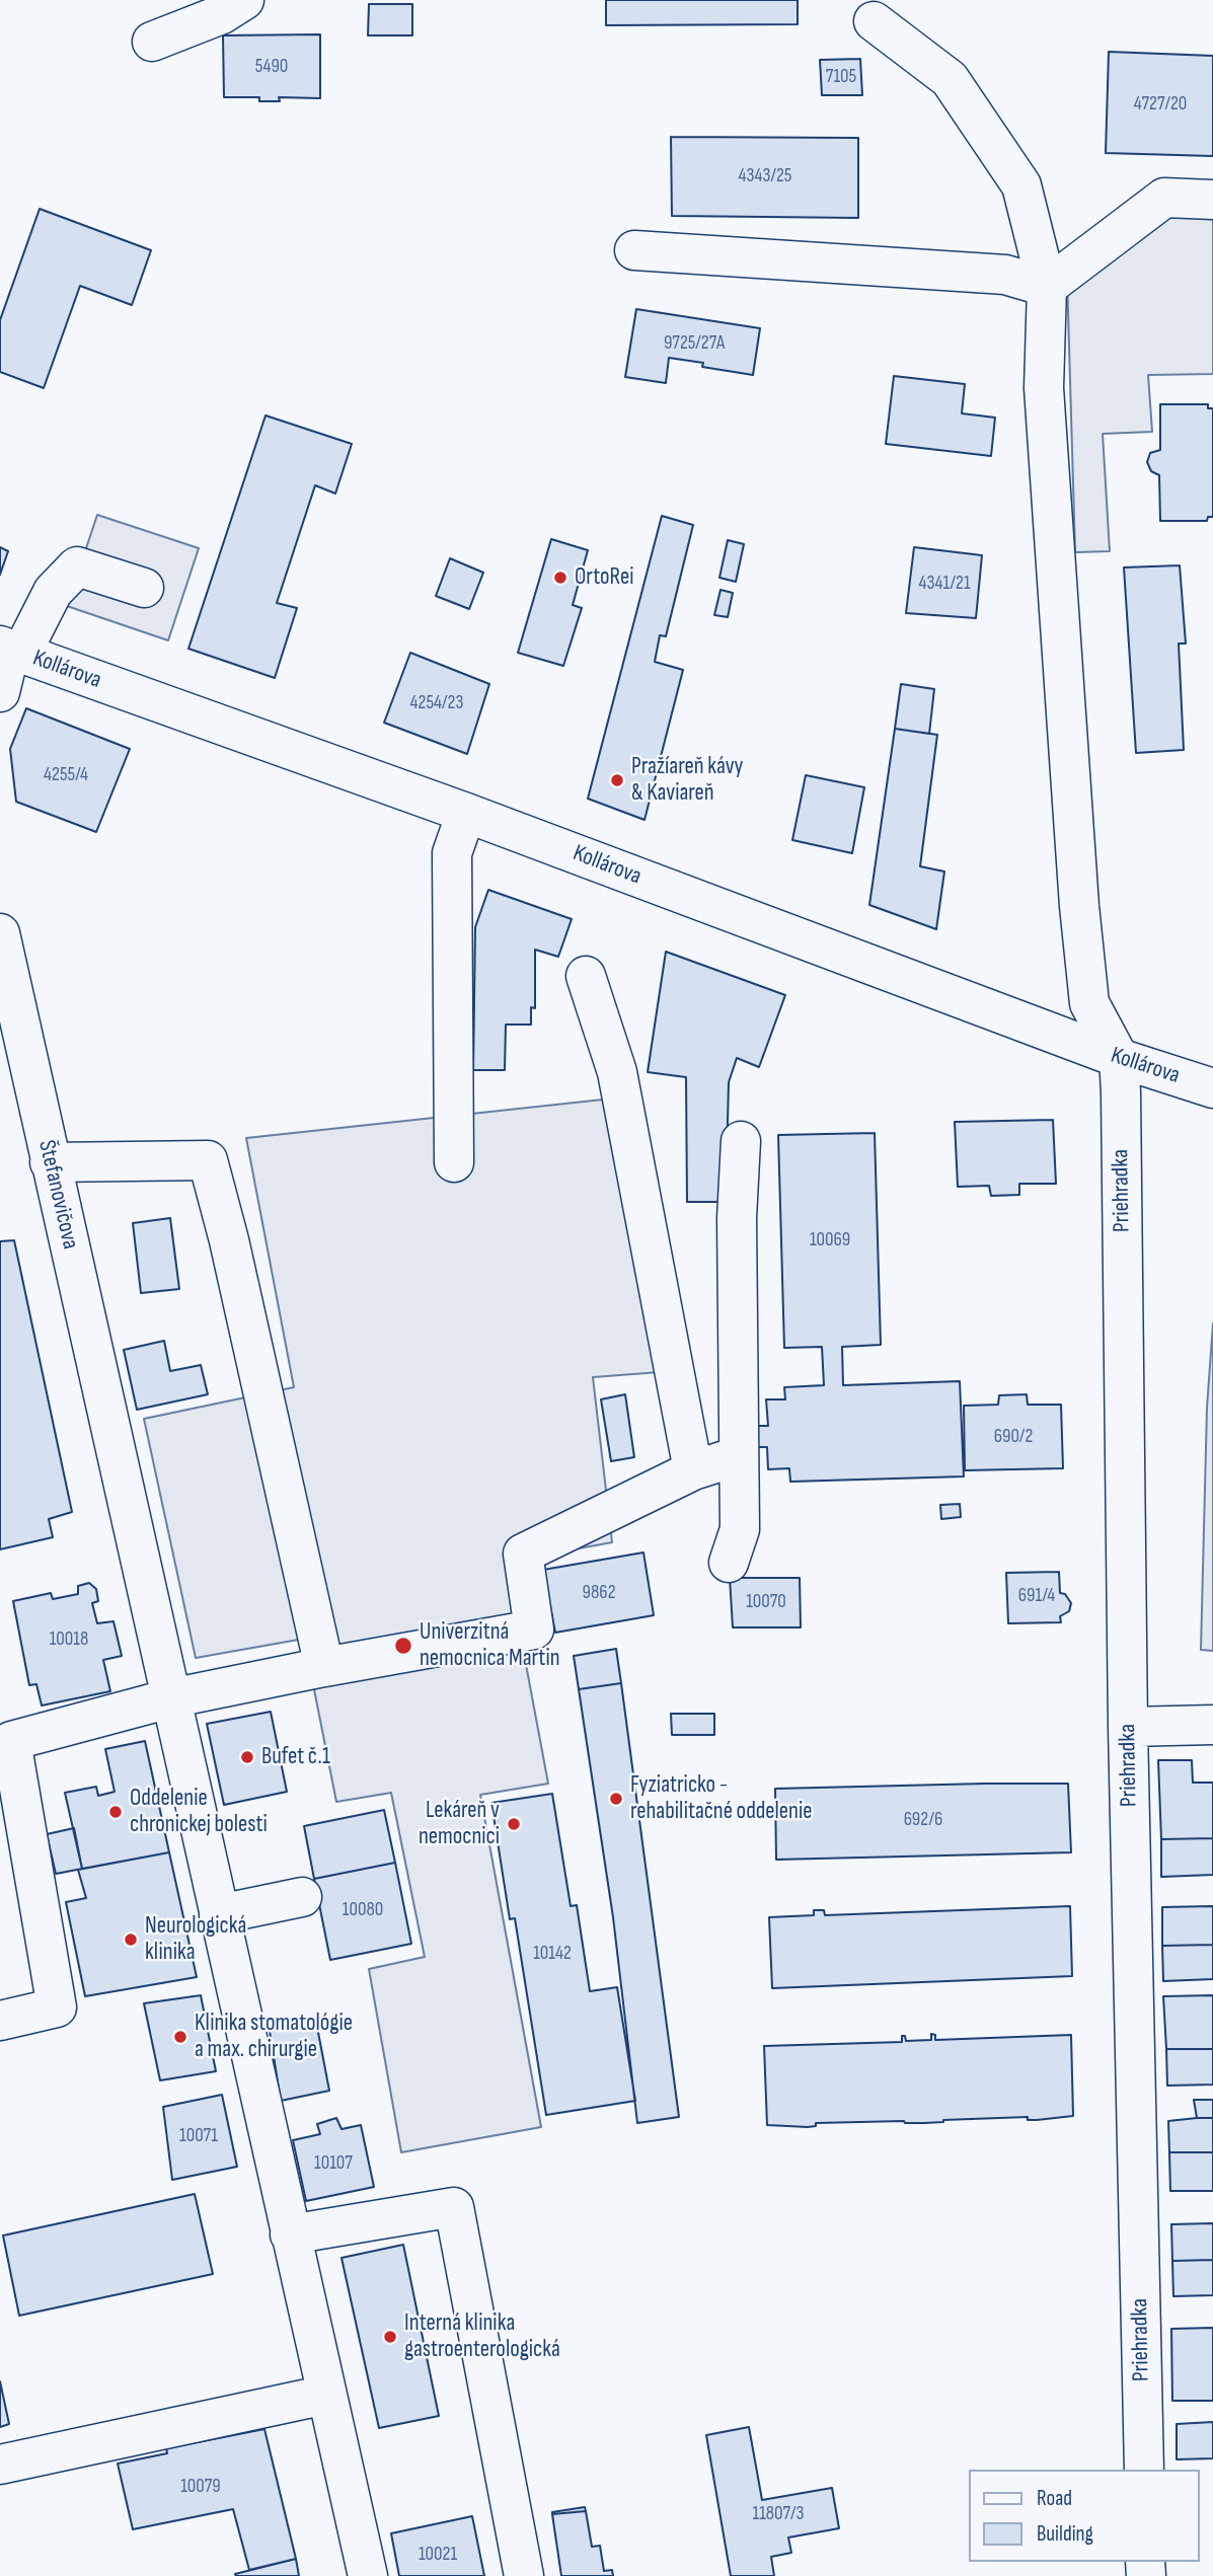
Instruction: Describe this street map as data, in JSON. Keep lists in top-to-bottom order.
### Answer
{
  "streets": {
    "street": ["Kollárova", "Priehradka", "Štefanovičova"]
  },
  "crossings": [
    ["Kollárova", "Priehradka"]
  ],
  "places": [
    "OrtoRei",
    "Pražíareň kávy & Kaviareň",
    "Univerzitná nemocnica Martin",
    "Bufet č.1",
    "Fyziatricko - rehabilitačné oddelenie",
    "Oddelenie chronickej bolesti",
    "Lekáreň v nemocnici",
    "Neurologická klinika",
    "Klinika stomatológie a max. chirurgie",
    "Interná klinika gastroenterologická"
  ],
  "house_numbers": [
    "5490",
    "7105",
    "4727/20",
    "4343/25",
    "9725/27A",
    "4341/21",
    "4254/23",
    "4255/4",
    "10069",
    "690/2",
    "9862",
    "691/4",
    "10070",
    "10018",
    "692/6",
    "10080",
    "10142",
    "10071",
    "10107",
    "10079",
    "11807/3",
    "10021"
  ],
  "legend": ["Road", "Building"]
}
